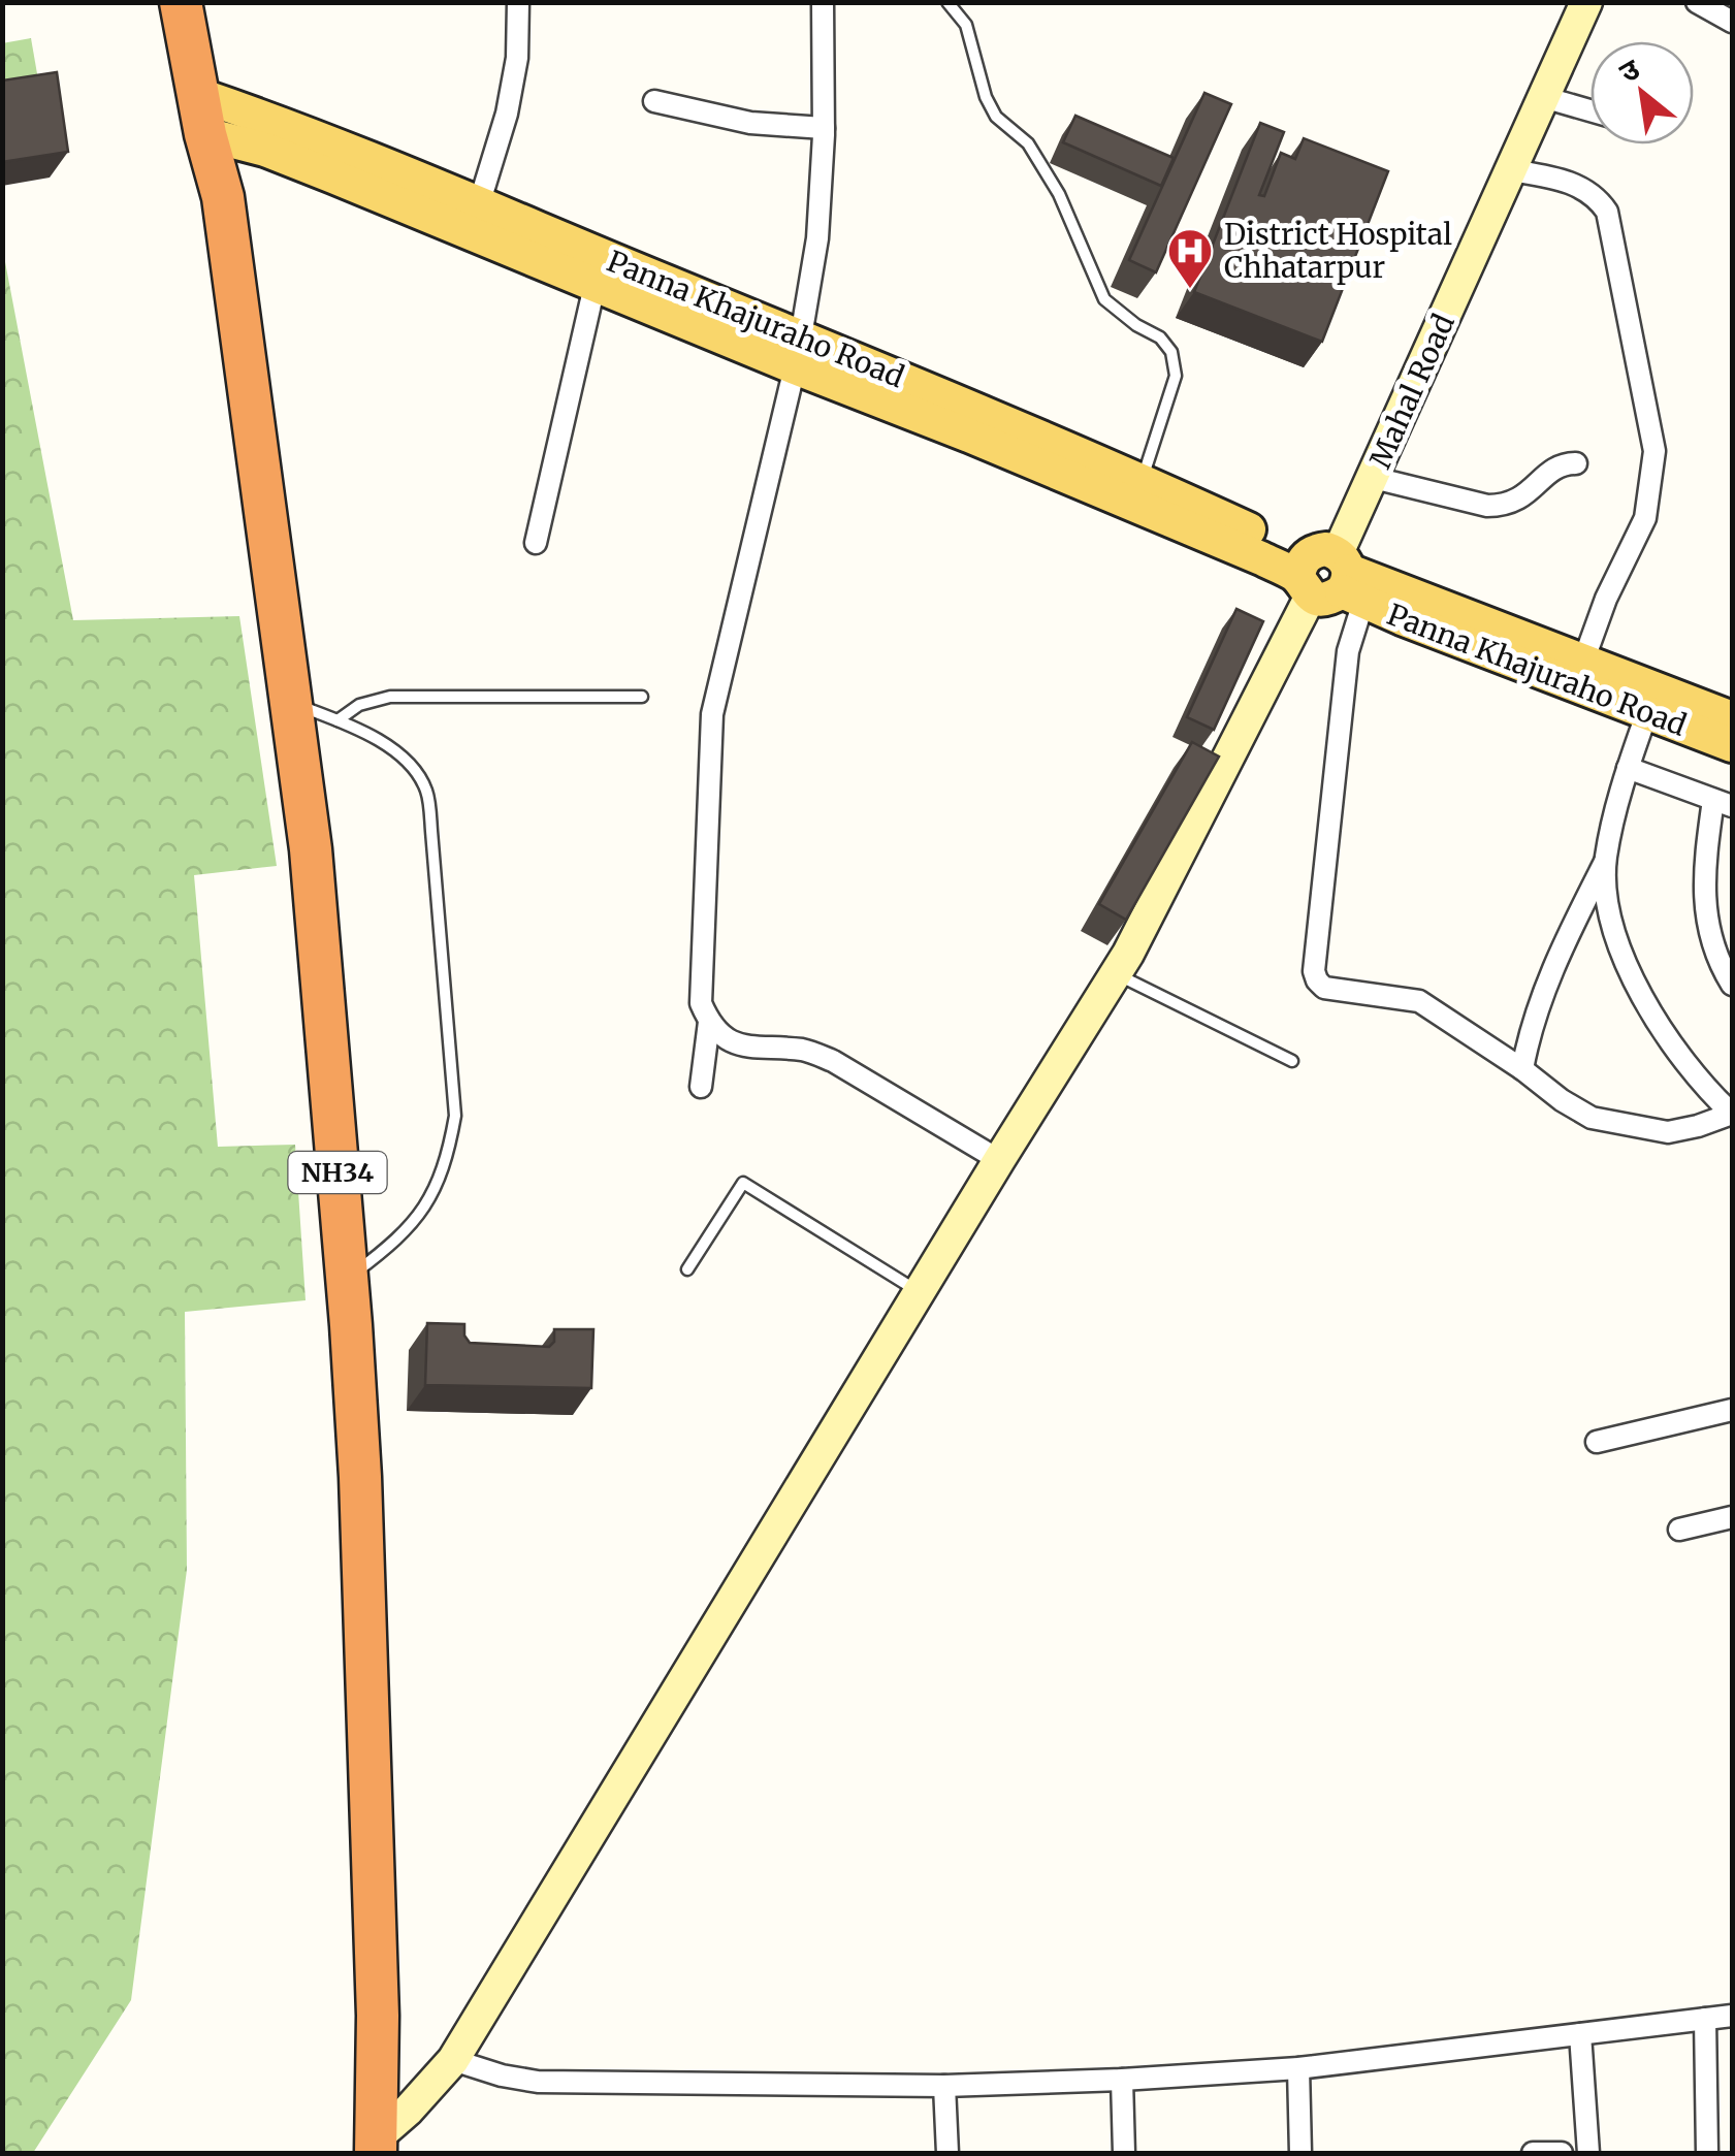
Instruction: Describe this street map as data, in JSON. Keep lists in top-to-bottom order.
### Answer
{
  "streets": {
    "highway": ["NH34"],
    "main road": ["Panna Khajuraho Road", "Mahal Road"]
  },
  "crossings": [
    ["Panna Khajuraho Road", "Mahal Road"],
    ["Panna Khajuraho Road", "NH34"],
    ["Mahal Road", "NH34"]
  ],
  "places": {
    "hospital": ["District Hospital Chhatarpur"]
  },
  "north": "top left"
}
